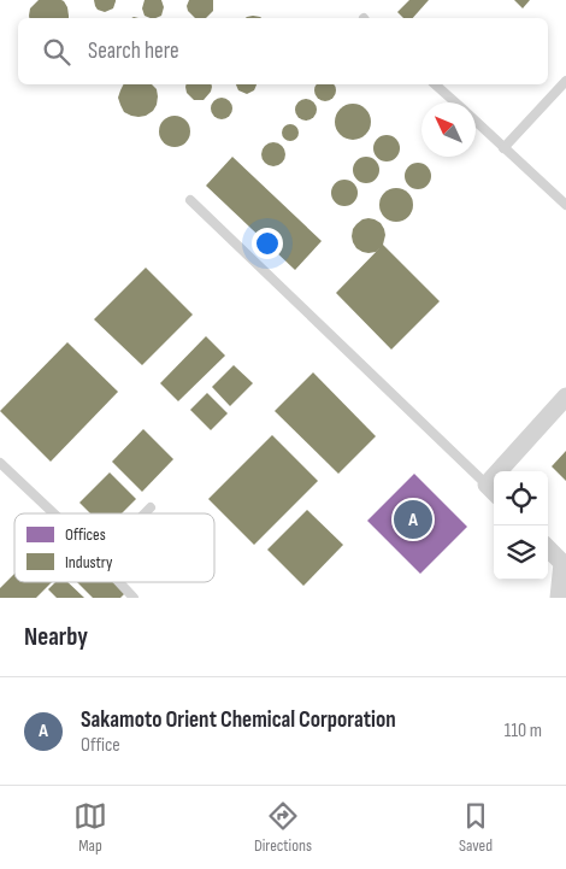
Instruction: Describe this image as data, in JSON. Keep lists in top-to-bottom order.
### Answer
{
  "legend": ["Offices", "Industry"],
  "north": "top left",
  "page": {
    "search": "Search here",
    "pins": "A",
    "heading": "Nearby",
    "list": [
      {
        "mark": "A",
        "name": "Sakamoto Orient Chemical Corporation",
        "note": "Office",
        "value": "110 m"
      }
    ],
    "nav": ["Map", "Directions", "Saved"]
  }
}
